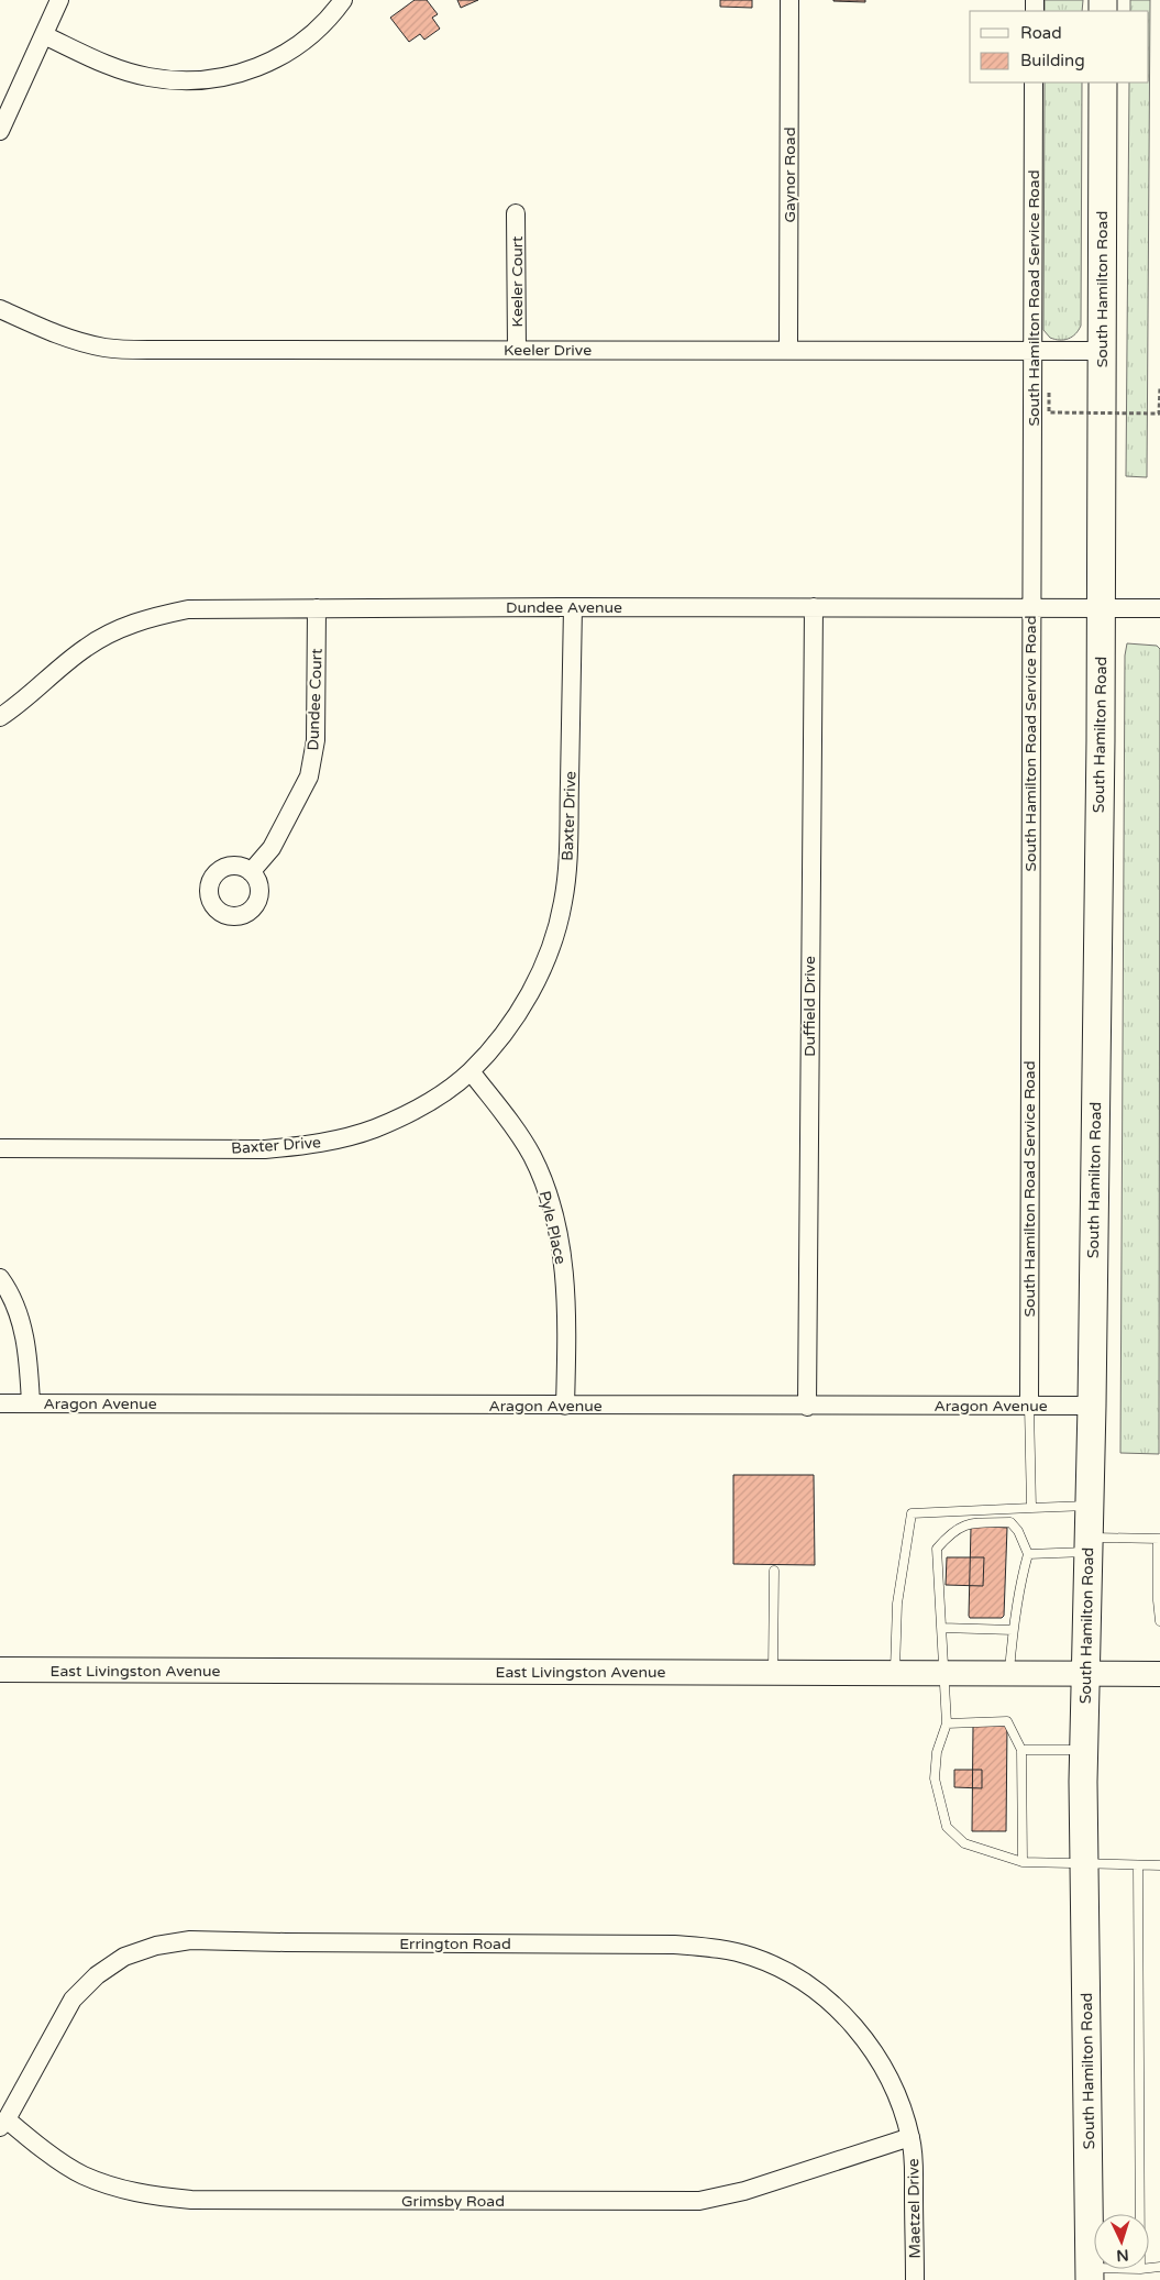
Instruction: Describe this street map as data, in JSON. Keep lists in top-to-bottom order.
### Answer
{
  "streets": {
    "main road": ["South Hamilton Road", "East Livingston Avenue"],
    "street": [
      "Gaynor Road",
      "Keeler Court",
      "South Hamilton Road Service Road",
      "Keeler Drive",
      "Dundee Avenue",
      "Dundee Court",
      "Baxter Drive",
      "Duffield Drive",
      "Pyle Place",
      "Aragon Avenue",
      "Errington Road",
      "Grimsby Road",
      "Maetzel Drive"
    ]
  },
  "crossings": [
    ["Gaynor Road", "Keeler Drive"],
    ["Keeler Court", "Keeler Drive"],
    ["South Hamilton Road", "Keeler Drive"],
    ["South Hamilton Road", "Dundee Avenue"],
    ["South Hamilton Road", "Aragon Avenue"],
    ["South Hamilton Road", "East Livingston Avenue"],
    ["South Hamilton Road Service Road", "Keeler Drive"],
    ["South Hamilton Road Service Road", "Dundee Avenue"],
    ["South Hamilton Road Service Road", "Aragon Avenue"],
    ["Dundee Avenue", "Dundee Court"],
    ["Dundee Avenue", "Baxter Drive"],
    ["Dundee Avenue", "Duffield Drive"],
    ["Baxter Drive", "Pyle Place"],
    ["Duffield Drive", "Aragon Avenue"],
    ["Pyle Place", "Aragon Avenue"],
    ["Errington Road", "Grimsby Road"],
    ["Errington Road", "Maetzel Drive"],
    ["Grimsby Road", "Maetzel Drive"]
  ],
  "legend": ["Road", "Building"],
  "north": "bottom"
}
